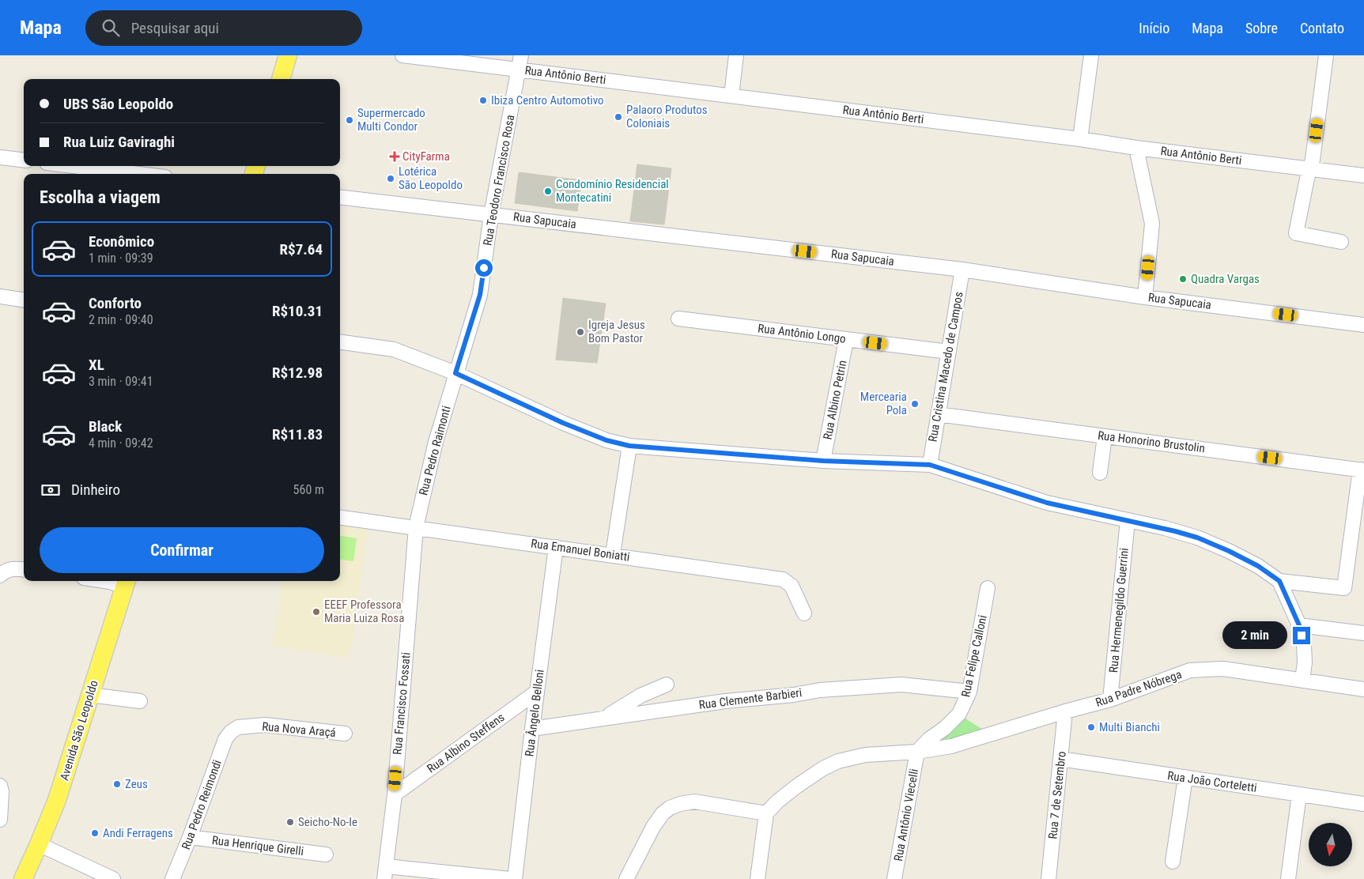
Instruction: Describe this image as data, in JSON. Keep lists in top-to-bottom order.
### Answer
{
  "streets": {
    "main road": ["Avenida São Leopoldo"],
    "street": [
      "Rua Antônio Berti",
      "Rua Teodoro Francisco Rosa",
      "Rua Sapucaia",
      "Rua Antônio Longo",
      "Rua Cristina Macedo de Campos",
      "Rua Albino Petrin",
      "Rua Honorino Brustolin",
      "Rua Pedro Raimonti",
      "Rua Emanuel Boniatti",
      "Rua Hermenegildo Guerrini",
      "Rua Felipe Calloni",
      "Rua Padre Nóbrega",
      "Rua Clemente Barbieri",
      "Rua Francisco Fossati",
      "Rua Ângelo Belloni",
      "Rua Nova Araçá",
      "Rua Albino Steffens",
      "Rua João Corteletti",
      "Rua 7 de Setembro",
      "Rua Pedro Reimondi",
      "Rua Antônio Viecelli",
      "Rua Henrique Girelli"
    ]
  },
  "crossings": [
    ["Rua Antônio Berti", "Rua Teodoro Francisco Rosa"],
    ["Rua Teodoro Francisco Rosa", "Rua Sapucaia"],
    ["Rua Teodoro Francisco Rosa", "Rua Pedro Raimonti"],
    ["Rua Sapucaia", "Rua Cristina Macedo de Campos"],
    ["Rua Antônio Longo", "Rua Cristina Macedo de Campos"],
    ["Rua Antônio Longo", "Rua Albino Petrin"],
    ["Rua Cristina Macedo de Campos", "Rua Honorino Brustolin"],
    ["Rua Pedro Raimonti", "Rua Emanuel Boniatti"],
    ["Rua Pedro Raimonti", "Rua Francisco Fossati"],
    ["Rua Emanuel Boniatti", "Rua Francisco Fossati"],
    ["Rua Emanuel Boniatti", "Rua Ângelo Belloni"],
    ["Rua Hermenegildo Guerrini", "Rua Padre Nóbrega"],
    ["Rua Felipe Calloni", "Rua Padre Nóbrega"],
    ["Rua Felipe Calloni", "Rua Clemente Barbieri"],
    ["Rua Felipe Calloni", "Rua Antônio Viecelli"],
    ["Rua Padre Nóbrega", "Rua 7 de Setembro"],
    ["Rua Padre Nóbrega", "Rua Antônio Viecelli"],
    ["Rua Clemente Barbieri", "Rua Ângelo Belloni"],
    ["Rua Francisco Fossati", "Rua Albino Steffens"],
    ["Rua Ângelo Belloni", "Rua Albino Steffens"],
    ["Rua Nova Araçá", "Rua Pedro Reimondi"],
    ["Rua João Corteletti", "Rua 7 de Setembro"],
    ["Rua Pedro Reimondi", "Rua Henrique Girelli"]
  ],
  "places": {
    "other": [
      "Ibiza Centro Automotivo",
      "Palaoro Produtos Coloniais",
      "Supermercado Multi Condor",
      "Lotérica São Leopoldo",
      "Condomínio Residencial Montecatini",
      "Quadra Vargas",
      "Igreja Jesus Bom Pastor",
      "Mercearia Pola",
      "EEEF Professora Maria Luiza Rosa",
      "Multi Bianchi",
      "Zeus",
      "Seicho-No-Ie",
      "Andi Ferragens"
    ],
    "health": ["CityFarma"]
  },
  "north": "bottom",
  "page": {
    "header": "Mapa",
    "search": "Pesquisar aqui",
    "nav": [
      "Início",
      "Mapa",
      "Sobre",
      "Contato"
    ],
    "banner": ["UBS São Leopoldo", "Rua Luiz Gaviraghi"],
    "heading": "Escolha a viagem",
    "list": [
      {
        "name": "Econômico",
        "note": "1 min · 09:39",
        "value": "R$7.64"
      },
      {
        "name": "Conforto",
        "note": "2 min · 09:40",
        "value": "R$10.31"
      },
      {
        "name": "XL",
        "note": "3 min · 09:41",
        "value": "R$12.98"
      },
      {
        "name": "Black",
        "note": "4 min · 09:42",
        "value": "R$11.83"
      }
    ],
    "pay": ["Dinheiro", "560 m"],
    "buttons": "Confirmar",
    "bubble": "2 min"
  }
}
